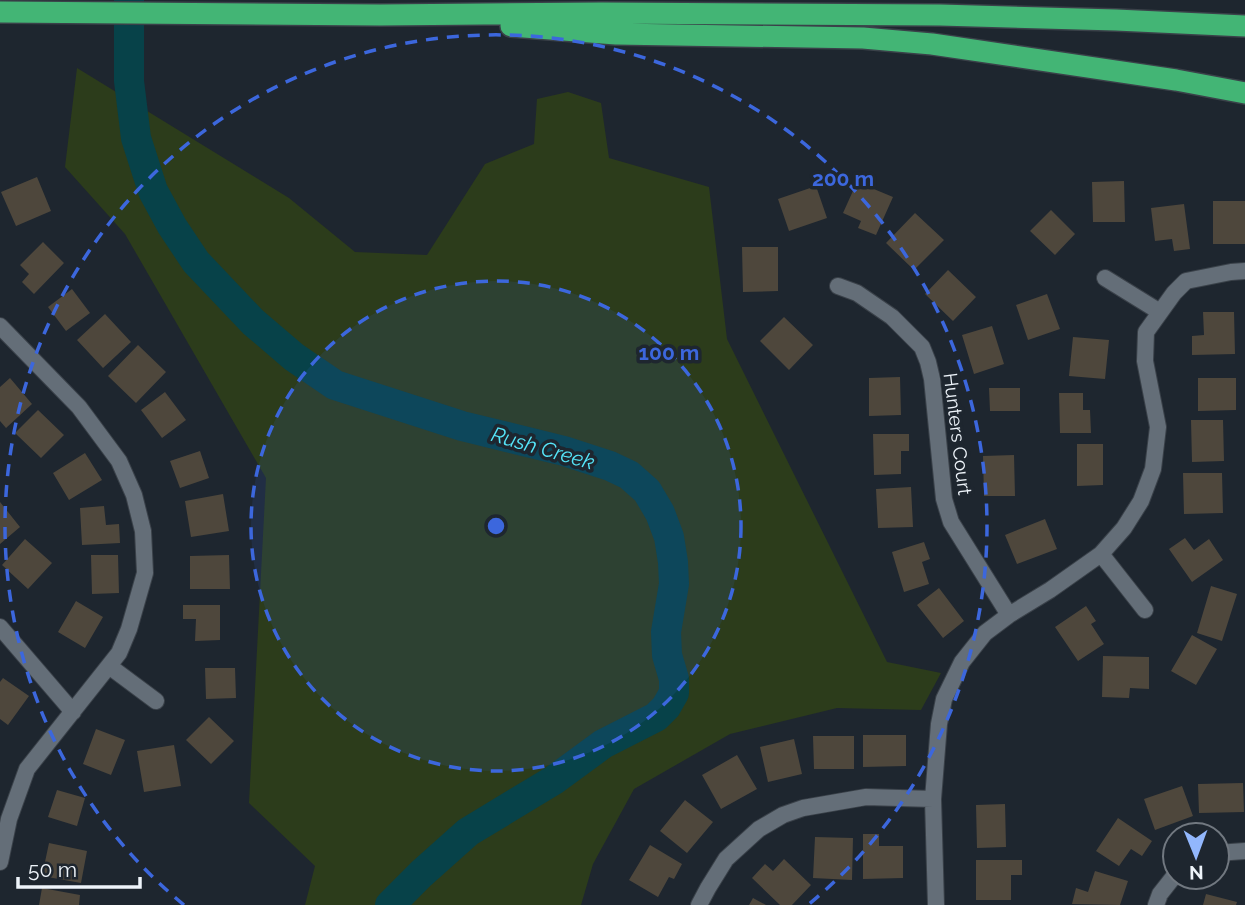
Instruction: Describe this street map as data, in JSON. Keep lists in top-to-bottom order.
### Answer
{
  "streets": {
    "street": ["Hunters Court"]
  },
  "water": ["Rush Creek"],
  "scale_bar": "50 m",
  "north": "bottom",
  "rings": ["200 m", "100 m"]
}
